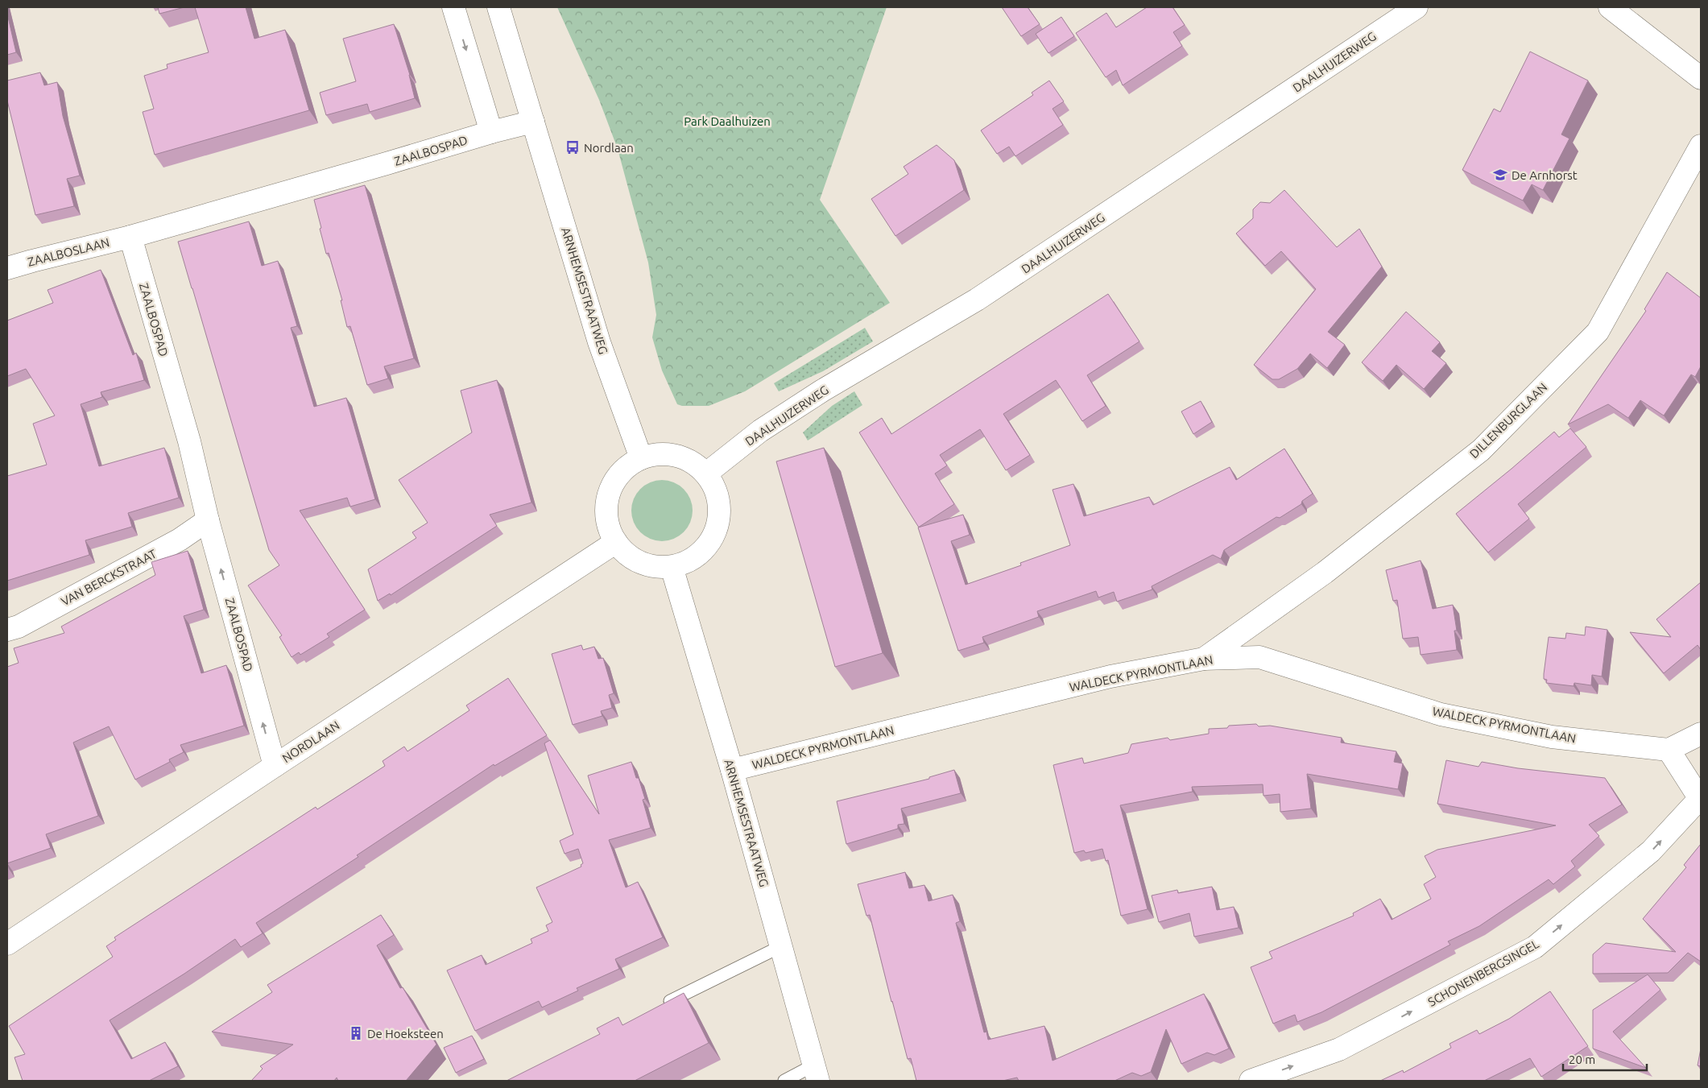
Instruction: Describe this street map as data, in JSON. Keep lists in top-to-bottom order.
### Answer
{
  "streets": {
    "street": [
      "DAALHUIZERWEG",
      "ZAALBOSPAD",
      "ZAALBOSLAAN",
      "ARNHEMSESTRAATWEG",
      "DILLENBURGLAAN",
      "VAN BERCKSTRAAT",
      "WALDECK PYRMONTLAAN",
      "NORDLAAN",
      "SCHONENBERGSINGEL"
    ]
  },
  "crossings": [
    ["DAALHUIZERWEG", "ARNHEMSESTRAATWEG"],
    ["DAALHUIZERWEG", "NORDLAAN"],
    ["ZAALBOSPAD", "ZAALBOSLAAN"],
    ["ZAALBOSPAD", "VAN BERCKSTRAAT"],
    ["ZAALBOSPAD", "NORDLAAN"],
    ["ARNHEMSESTRAATWEG", "WALDECK PYRMONTLAAN"],
    ["ARNHEMSESTRAATWEG", "NORDLAAN"],
    ["DILLENBURGLAAN", "WALDECK PYRMONTLAAN"]
  ],
  "one_way": ["SCHONENBERGSINGEL"],
  "parks": ["Park Daalhuizen"],
  "places": {
    "bus stop": ["Nordlaan"],
    "school or university": ["De Arnhorst"],
    "building": ["De Hoeksteen"]
  },
  "scale_bar": "20 m"
}
